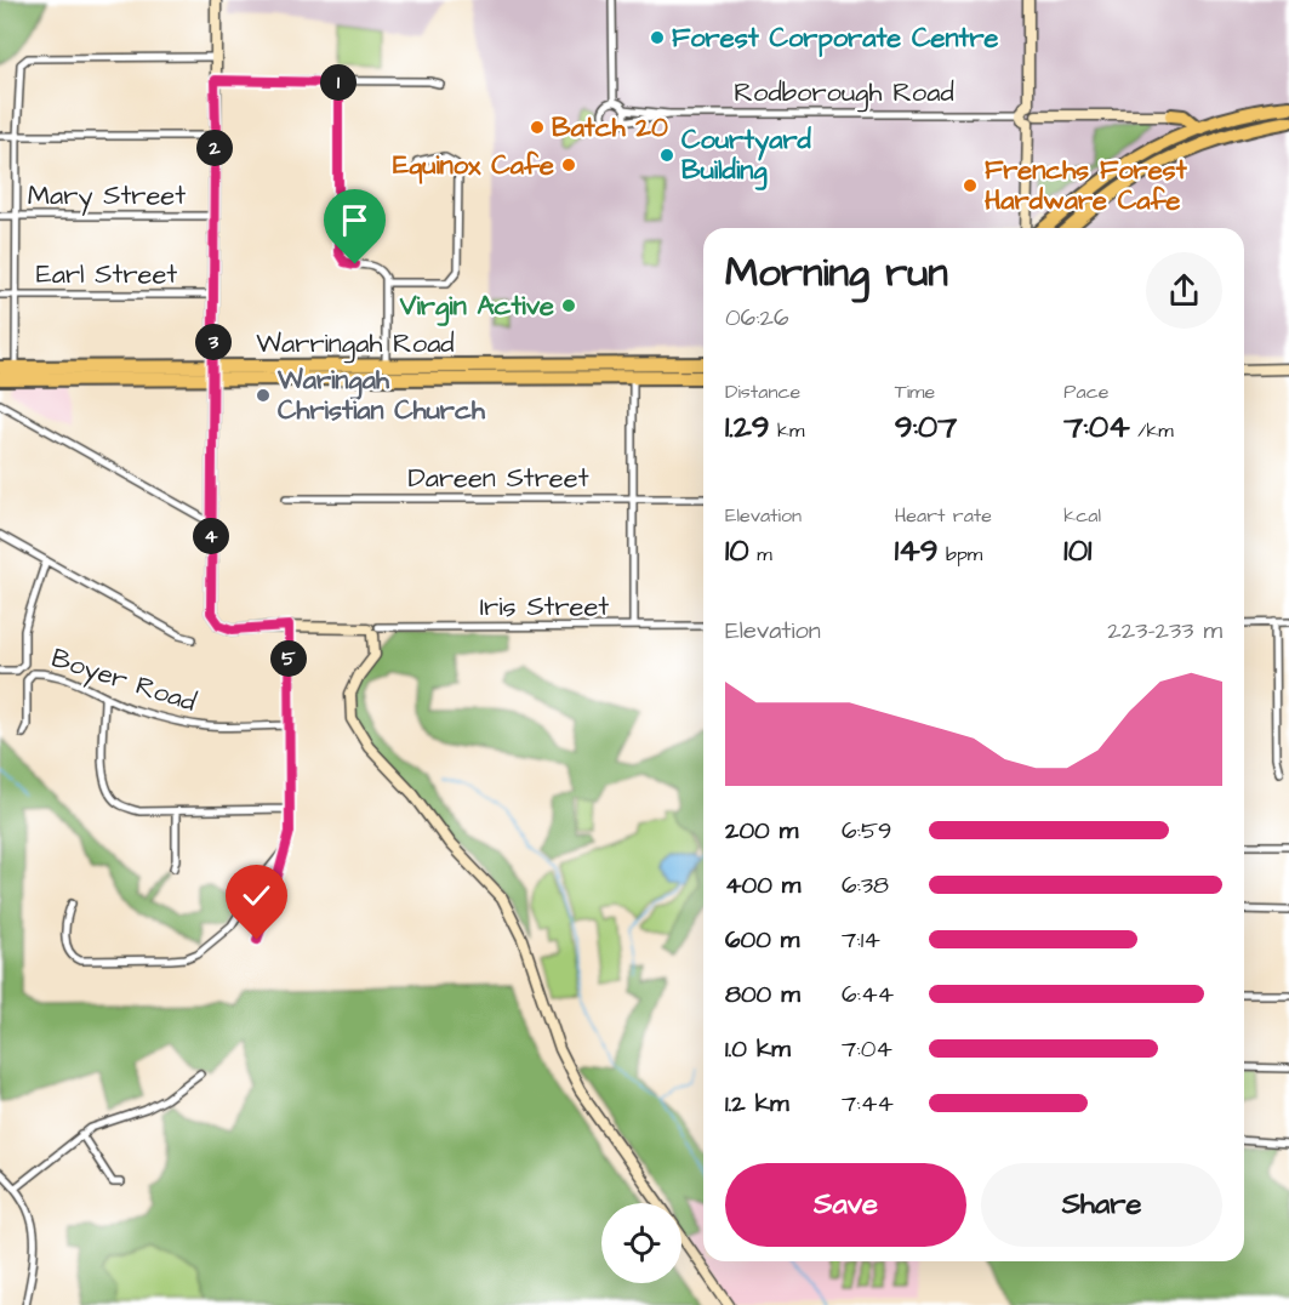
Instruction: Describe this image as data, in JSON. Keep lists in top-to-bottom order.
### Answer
{
  "streets": {
    "highway": ["Warringah Road"],
    "street": [
      "Rodborough Road",
      "Mary Street",
      "Earl Street",
      "Dareen Street",
      "Iris Street",
      "Boyer Road"
    ]
  },
  "places": [
    "Forest Corporate Centre",
    "Batch 20",
    "Courtyard Building",
    "Equinox Cafe",
    "Frenchs Forest Hardware Cafe",
    "Virgin Active",
    "Waringah Christian Church"
  ],
  "page": {
    "pins": [
      "1",
      "2",
      "3",
      "4",
      "5"
    ],
    "heading": ["Morning run", "06:26"],
    "stats": [
      ["Distance", "1.29 km"],
      ["Time", "9:07"],
      ["Pace", "7:04 /km"],
      ["Elevation", "10 m"],
      ["Heart rate", "149 bpm"],
      ["kcal", "101"]
    ],
    "chart": ["Elevation", "223–233 m"],
    "list": [
      {
        "name": "200 m",
        "note": "6:59"
      },
      {
        "name": "400 m",
        "note": "6:38"
      },
      {
        "name": "600 m",
        "note": "7:14"
      },
      {
        "name": "800 m",
        "note": "6:44"
      },
      {
        "name": "1.0 km",
        "note": "7:04"
      },
      {
        "name": "1.2 km",
        "note": "7:44"
      }
    ],
    "buttons": ["Save", "Share"]
  }
}
